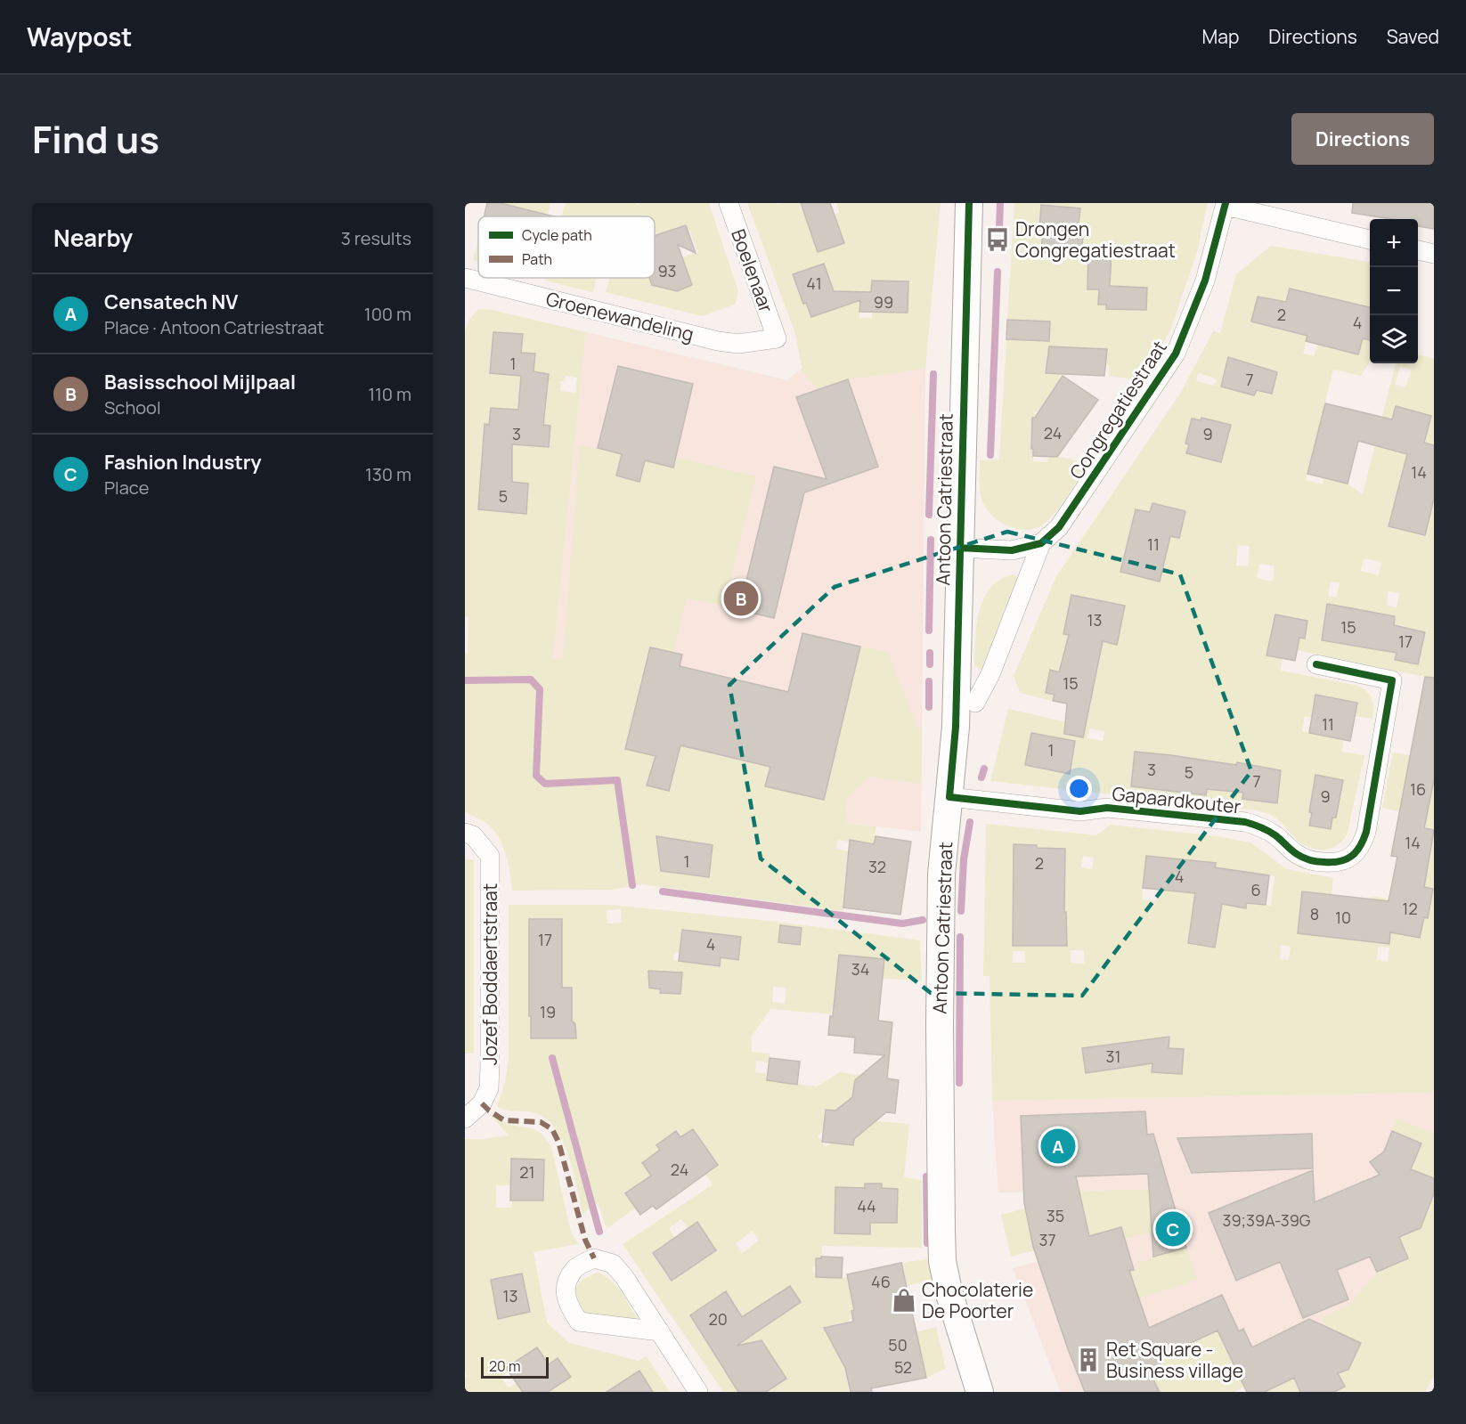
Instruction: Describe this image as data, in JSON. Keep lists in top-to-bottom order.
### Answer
{
  "streets": {
    "main road": ["Antoon Catriestraat"],
    "street": [
      "Boelenaar",
      "Groenewandeling",
      "Congregatiestraat",
      "Gapaardkouter",
      "Jozef Boddaertstraat"
    ]
  },
  "crossings": [
    ["Boelenaar", "Groenewandeling"],
    ["Congregatiestraat", "Antoon Catriestraat"],
    ["Antoon Catriestraat", "Gapaardkouter"]
  ],
  "places": {
    "bus stop": ["Drongen Congregatiestraat"],
    "shop": ["Chocolaterie De Poorter"],
    "building": ["Ret Square - Business village"]
  },
  "house_numbers": [
    "93",
    "41",
    "99",
    "2",
    "4",
    "1",
    "7",
    "24",
    "3",
    "9",
    "14",
    "5",
    "11",
    "13",
    "15",
    "17",
    "15",
    "11",
    "1",
    "3",
    "5",
    "7",
    "16",
    "9",
    "14",
    "1",
    "2",
    "32",
    "4",
    "6",
    "12",
    "8",
    "10",
    "17",
    "4",
    "34",
    "19",
    "31",
    "24",
    "21",
    "44",
    "35",
    "39;39A-39G",
    "37",
    "46",
    "13",
    "20",
    "50",
    "52"
  ],
  "legend": ["Cycle path", "Path"],
  "scale_bar": "20 m",
  "page": {
    "header": "Waypost",
    "nav": ["Map", "Directions", "Saved"],
    "title": "Find us",
    "buttons": "Directions",
    "heading": ["Nearby", "3 results"],
    "map_buttons": ["+", "−"],
    "list": [
      {
        "mark": "A",
        "name": "Censatech NV",
        "note": "Place · Antoon Catriestraat",
        "value": "100 m"
      },
      {
        "mark": "B",
        "name": "Basisschool Mijlpaal",
        "note": "School",
        "value": "110 m"
      },
      {
        "mark": "C",
        "name": "Fashion Industry",
        "note": "Place",
        "value": "130 m"
      }
    ],
    "pins": ["B", "A", "C"],
    "scale": "20 m"
  }
}
